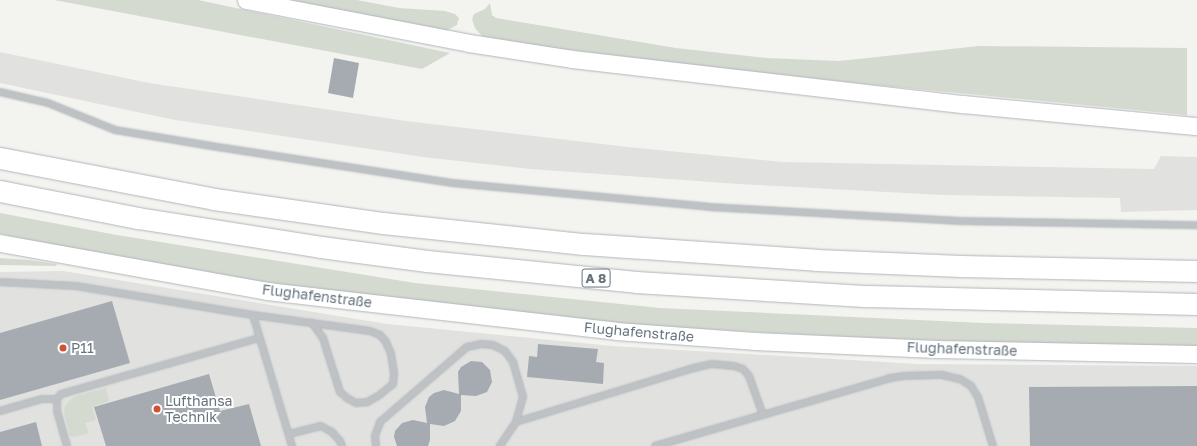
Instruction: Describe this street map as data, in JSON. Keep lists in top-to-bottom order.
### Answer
{
  "streets": {
    "highway": ["A 8"],
    "main road": ["Flughafenstraße"]
  },
  "places": ["P11", "Lufthansa Technik"]
}
